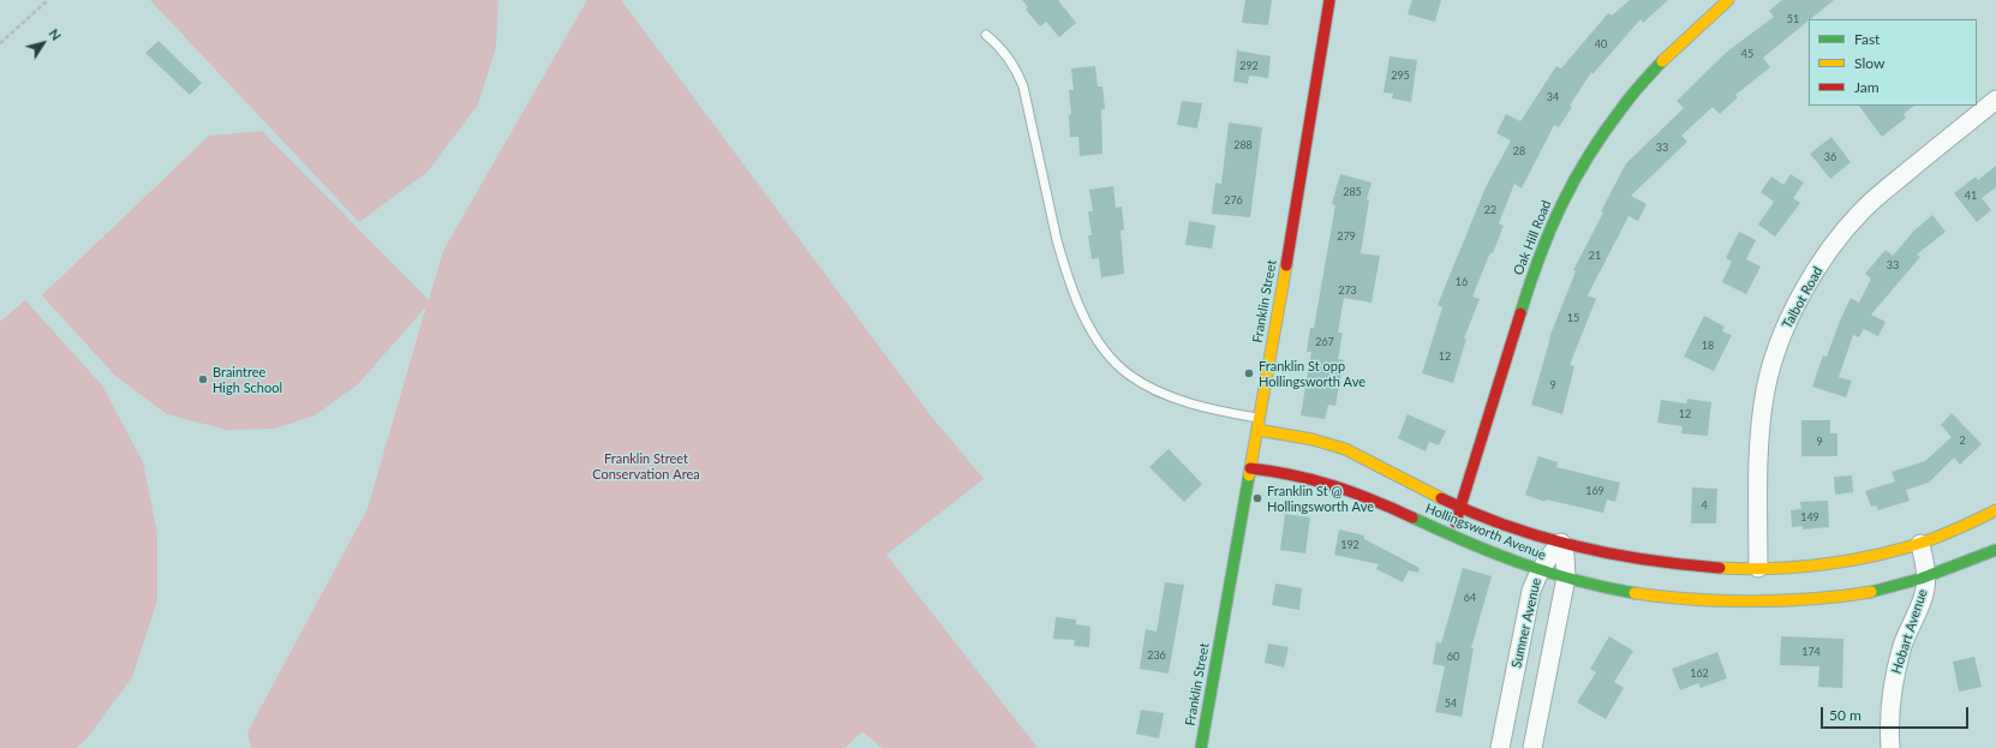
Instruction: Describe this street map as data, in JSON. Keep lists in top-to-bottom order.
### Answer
{
  "streets": {
    "street": [
      "Oak Hill Road",
      "Talbot Road",
      "Franklin Street",
      "Hollingsworth Avenue",
      "Sumner Avenue",
      "Hobart Avenue"
    ]
  },
  "crossings": [
    ["Oak Hill Road", "Hollingsworth Avenue"],
    ["Talbot Road", "Hollingsworth Avenue"],
    ["Franklin Street", "Hollingsworth Avenue"],
    ["Hollingsworth Avenue", "Sumner Avenue"],
    ["Hollingsworth Avenue", "Hobart Avenue"]
  ],
  "parks": ["Franklin Street Conservation Area"],
  "places": ["Franklin St opp Hollingsworth Ave", "Braintree High School", "Franklin St @ Hollingsworth Ave"],
  "house_numbers": [
    "51",
    "40",
    "45",
    "292",
    "295",
    "34",
    "288",
    "33",
    "28",
    "36",
    "285",
    "41",
    "276",
    "22",
    "279",
    "21",
    "33",
    "16",
    "273",
    "15",
    "267",
    "18",
    "12",
    "9",
    "12",
    "2",
    "9",
    "169",
    "4",
    "149",
    "192",
    "64",
    "174",
    "236",
    "60",
    "162",
    "54"
  ],
  "legend": ["Fast", "Slow", "Jam"],
  "scale_bar": "50 m",
  "north": "top right"
}
